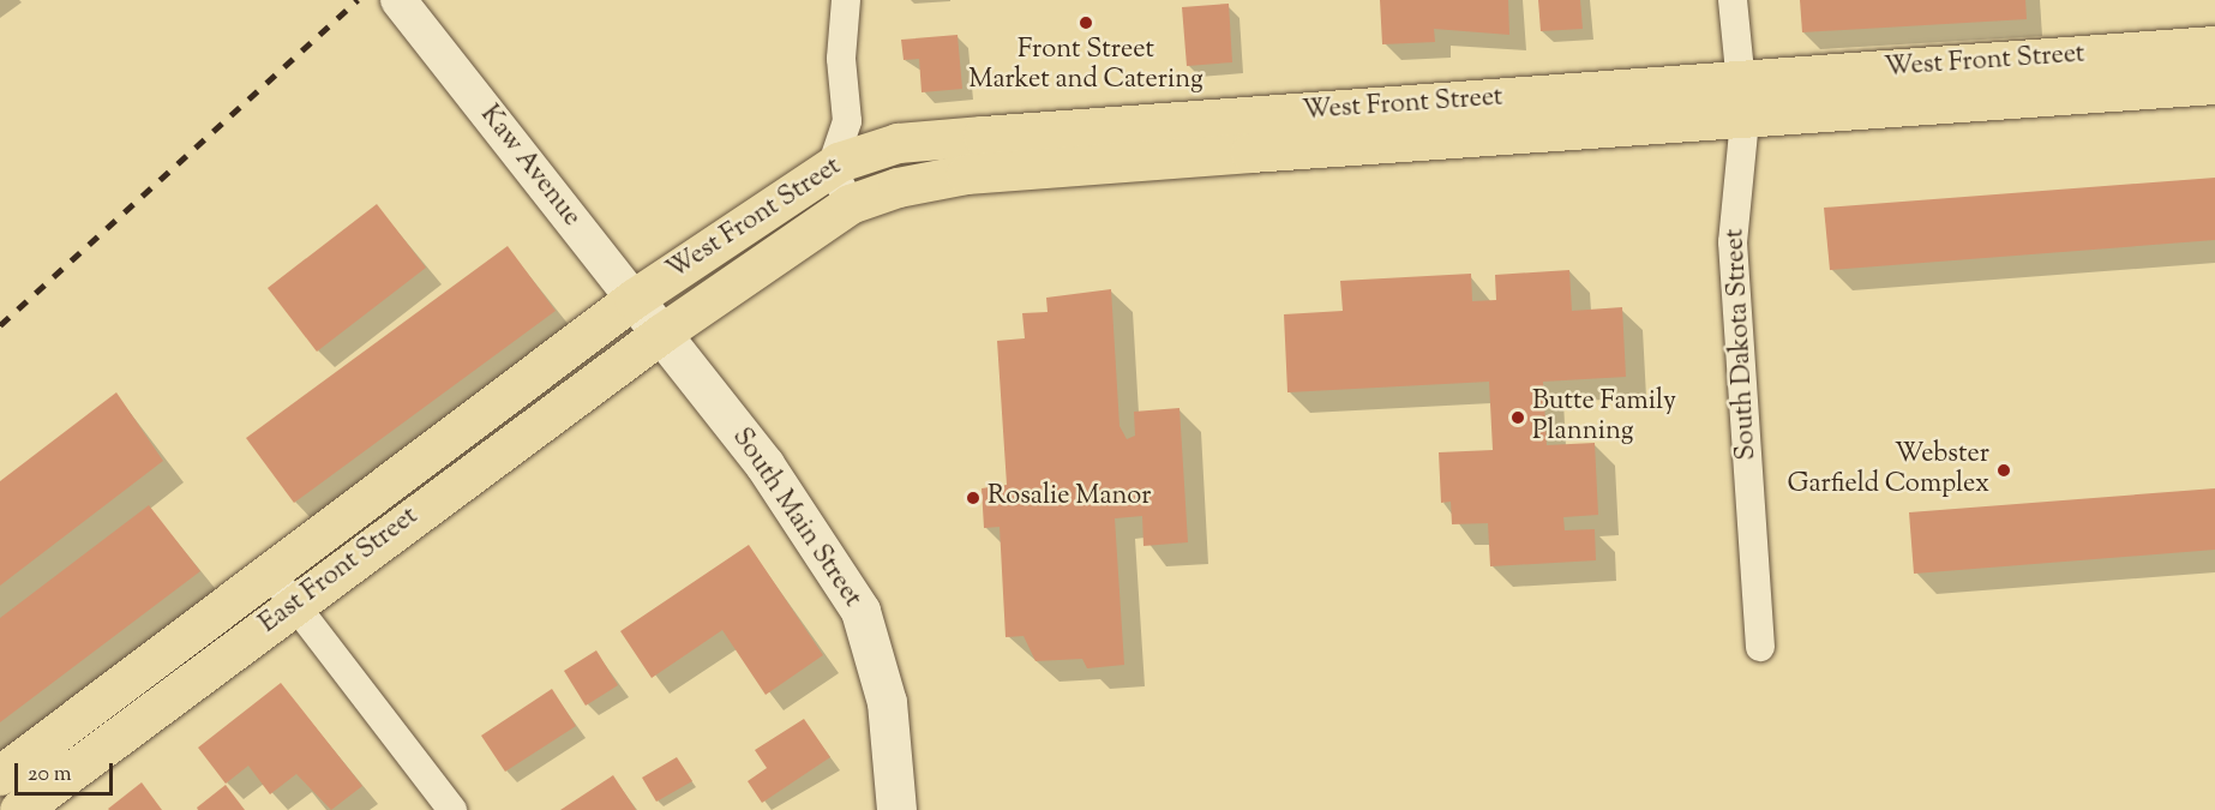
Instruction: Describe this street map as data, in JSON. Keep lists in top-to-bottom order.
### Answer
{
  "streets": {
    "main road": [
      "West Front Street",
      "Kaw Avenue",
      "South Main Street",
      "East Front Street"
    ],
    "street": ["South Dakota Street"]
  },
  "crossings": [
    ["West Front Street", "Kaw Avenue"],
    ["West Front Street", "South Dakota Street"],
    ["West Front Street", "South Main Street"],
    ["West Front Street", "East Front Street"],
    ["Kaw Avenue", "South Main Street"],
    ["Kaw Avenue", "East Front Street"],
    ["South Main Street", "East Front Street"]
  ],
  "places": [
    "Front Street Market and Catering",
    "Butte Family Planning",
    "Webster Garfield Complex",
    "Rosalie Manor"
  ],
  "scale_bar": "20 m"
}
